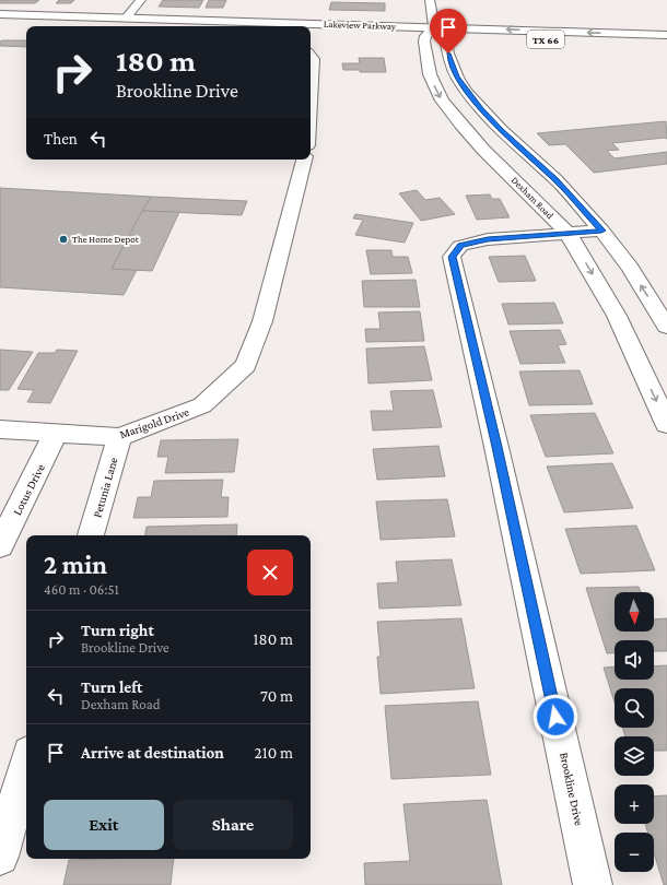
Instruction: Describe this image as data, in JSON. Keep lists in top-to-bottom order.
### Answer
{
  "streets": {
    "street": [
      "Lakeview Parkway",
      "TX 66",
      "Dexham Road",
      "Marigold Drive",
      "Petunia Lane",
      "Lotus Drive",
      "Brookline Drive"
    ]
  },
  "crossings": [
    ["Lakeview Parkway", "Dexham Road"],
    ["Dexham Road", "Brookline Drive"],
    ["Marigold Drive", "Petunia Lane"],
    ["Marigold Drive", "Lotus Drive"]
  ],
  "places": ["The Home Depot"],
  "north": "bottom",
  "page": {
    "turn": ["180 m", "Brookline Drive"],
    "then": "Then",
    "heading": ["2 min", "460 m · 06:51"],
    "map_buttons": ["+", "−"],
    "list": [
      {
        "name": "Turn right",
        "note": "Brookline Drive",
        "value": "180 m"
      },
      {
        "name": "Turn left",
        "note": "Dexham Road",
        "value": "70 m"
      },
      {
        "name": "Arrive at destination",
        "value": "210 m"
      }
    ],
    "buttons": ["Exit", "Share"]
  }
}
